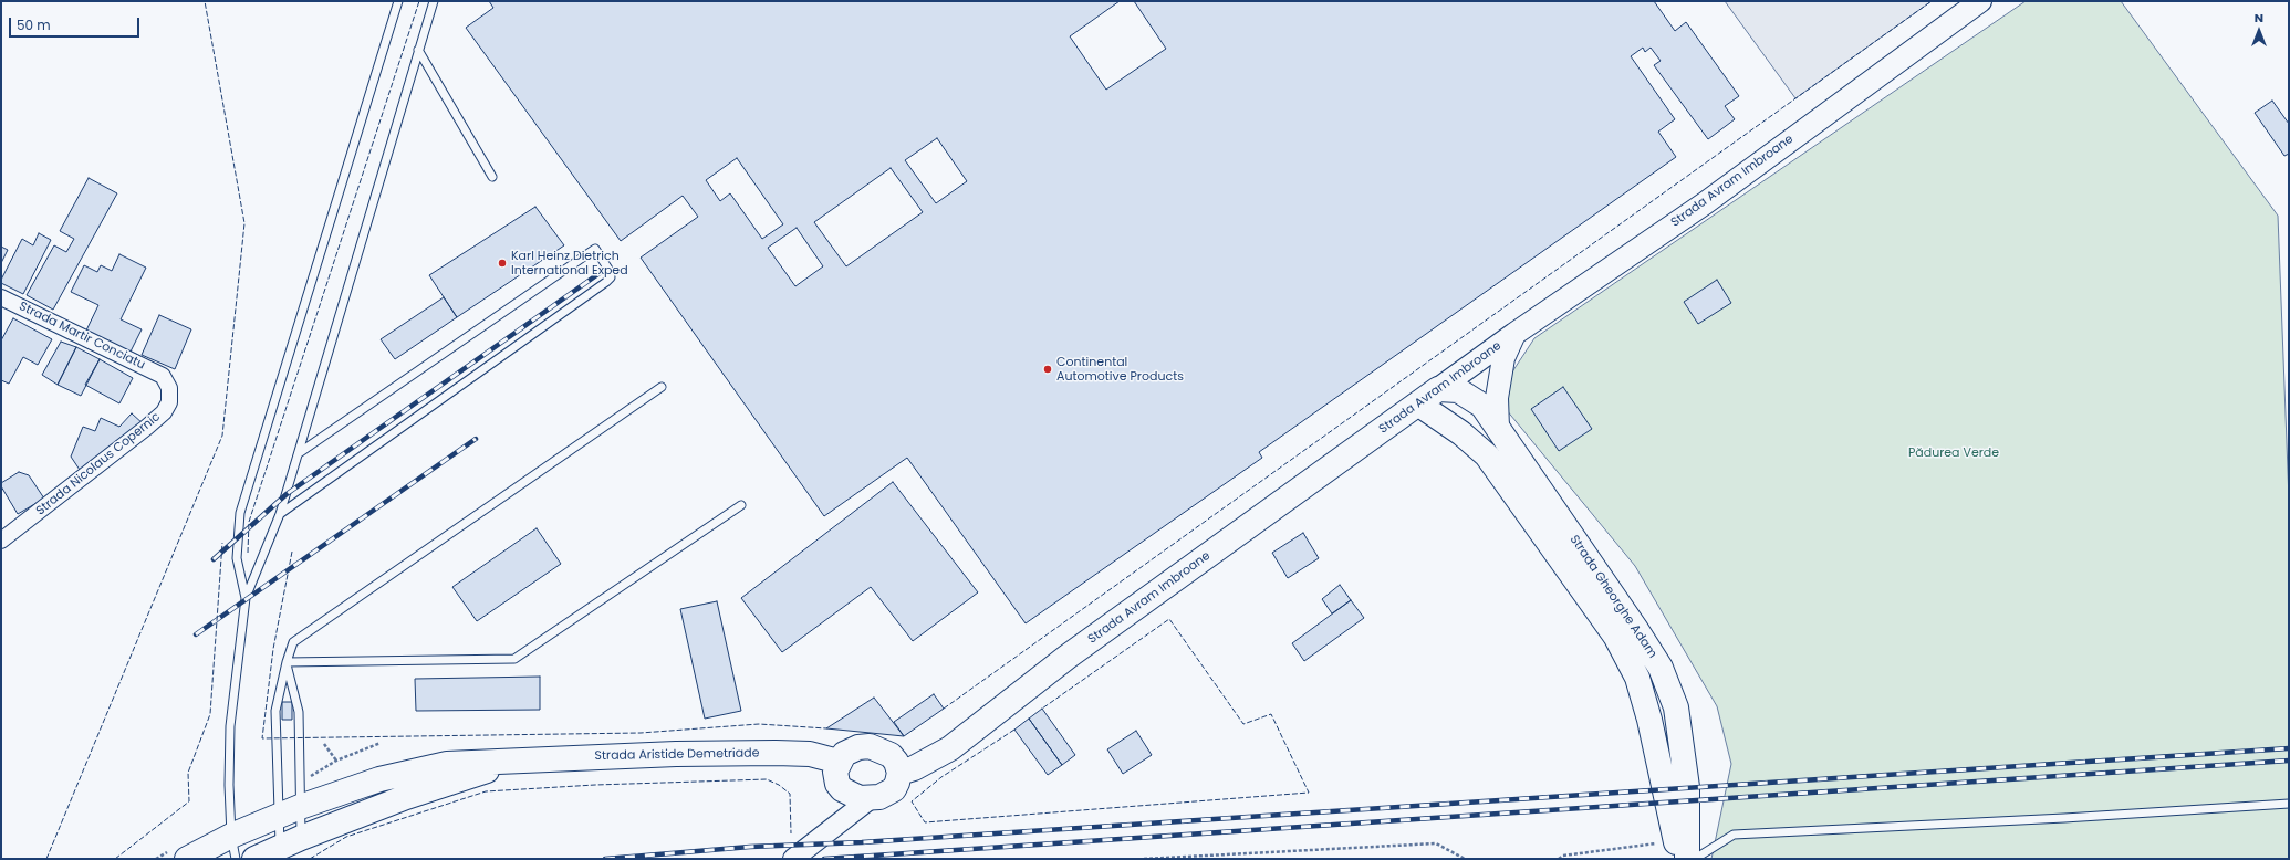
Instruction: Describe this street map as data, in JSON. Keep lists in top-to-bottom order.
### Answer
{
  "streets": {
    "main road": ["Strada Avram Imbroane", "Strada Gheorghe Adam", "Strada Aristide Demetriade"],
    "street": ["Strada Martir Conciatu", "Strada Nicolaus Copernic"]
  },
  "crossings": [
    ["Strada Avram Imbroane", "Strada Gheorghe Adam"],
    ["Strada Avram Imbroane", "Strada Aristide Demetriade"],
    ["Strada Martir Conciatu", "Strada Nicolaus Copernic"]
  ],
  "parks": ["Pădurea Verde"],
  "places": ["Karl Heinz Dietrich International Exped", "Continental Automotive Products"],
  "scale_bar": "50 m",
  "north": "top"
}
